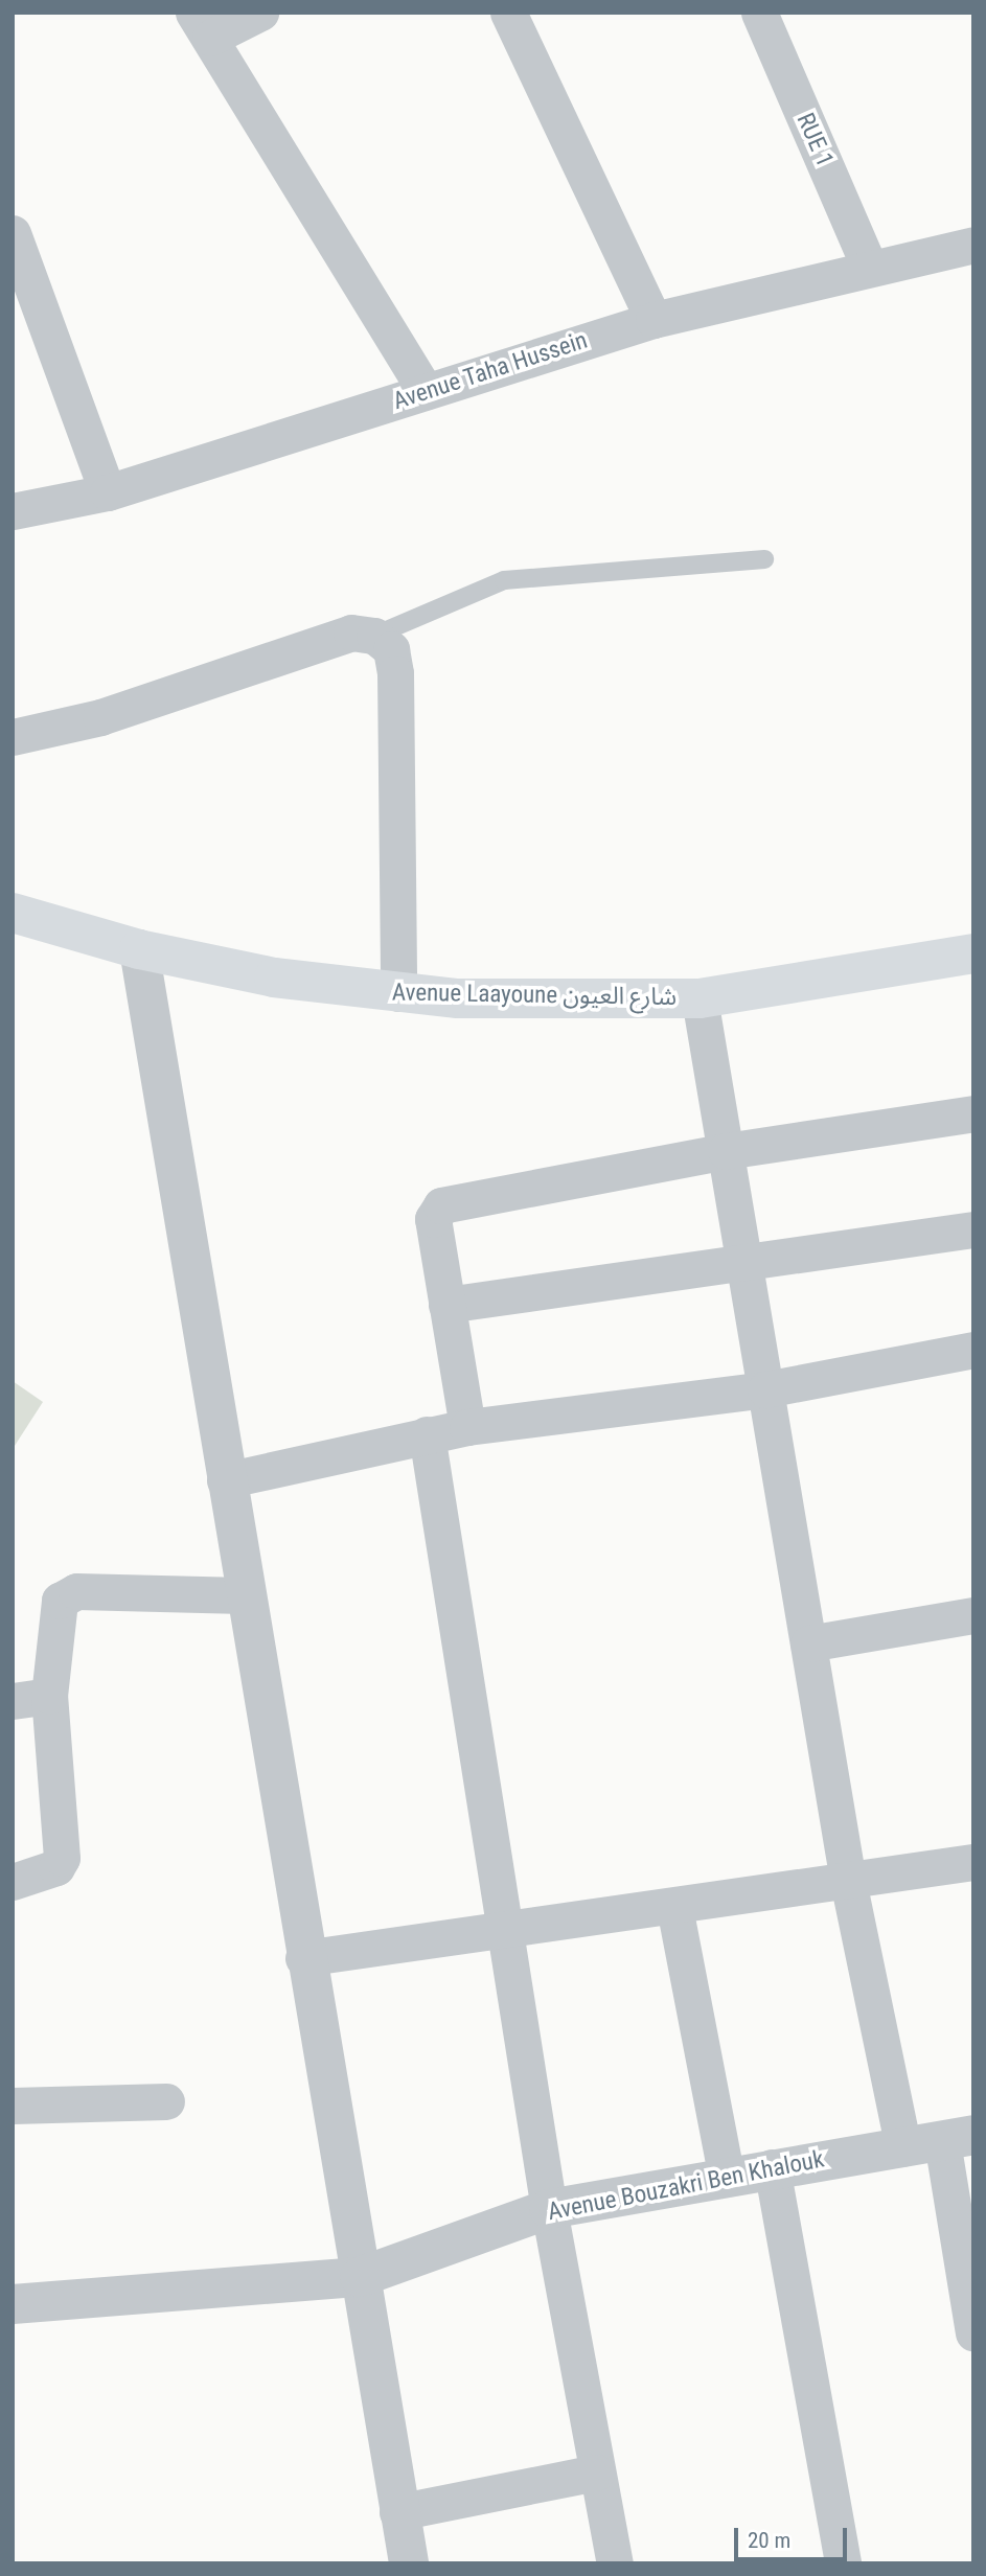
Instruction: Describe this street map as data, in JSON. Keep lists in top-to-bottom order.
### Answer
{
  "streets": {
    "main road": ["Avenue Laayoune شارع العيون"],
    "street": ["RUE 1", "Avenue Taha Hussein", "Avenue Bouzakri Ben Khalouk"]
  },
  "crossings": [
    ["RUE 1", "Avenue Taha Hussein"]
  ],
  "scale_bar": "20 m"
}
